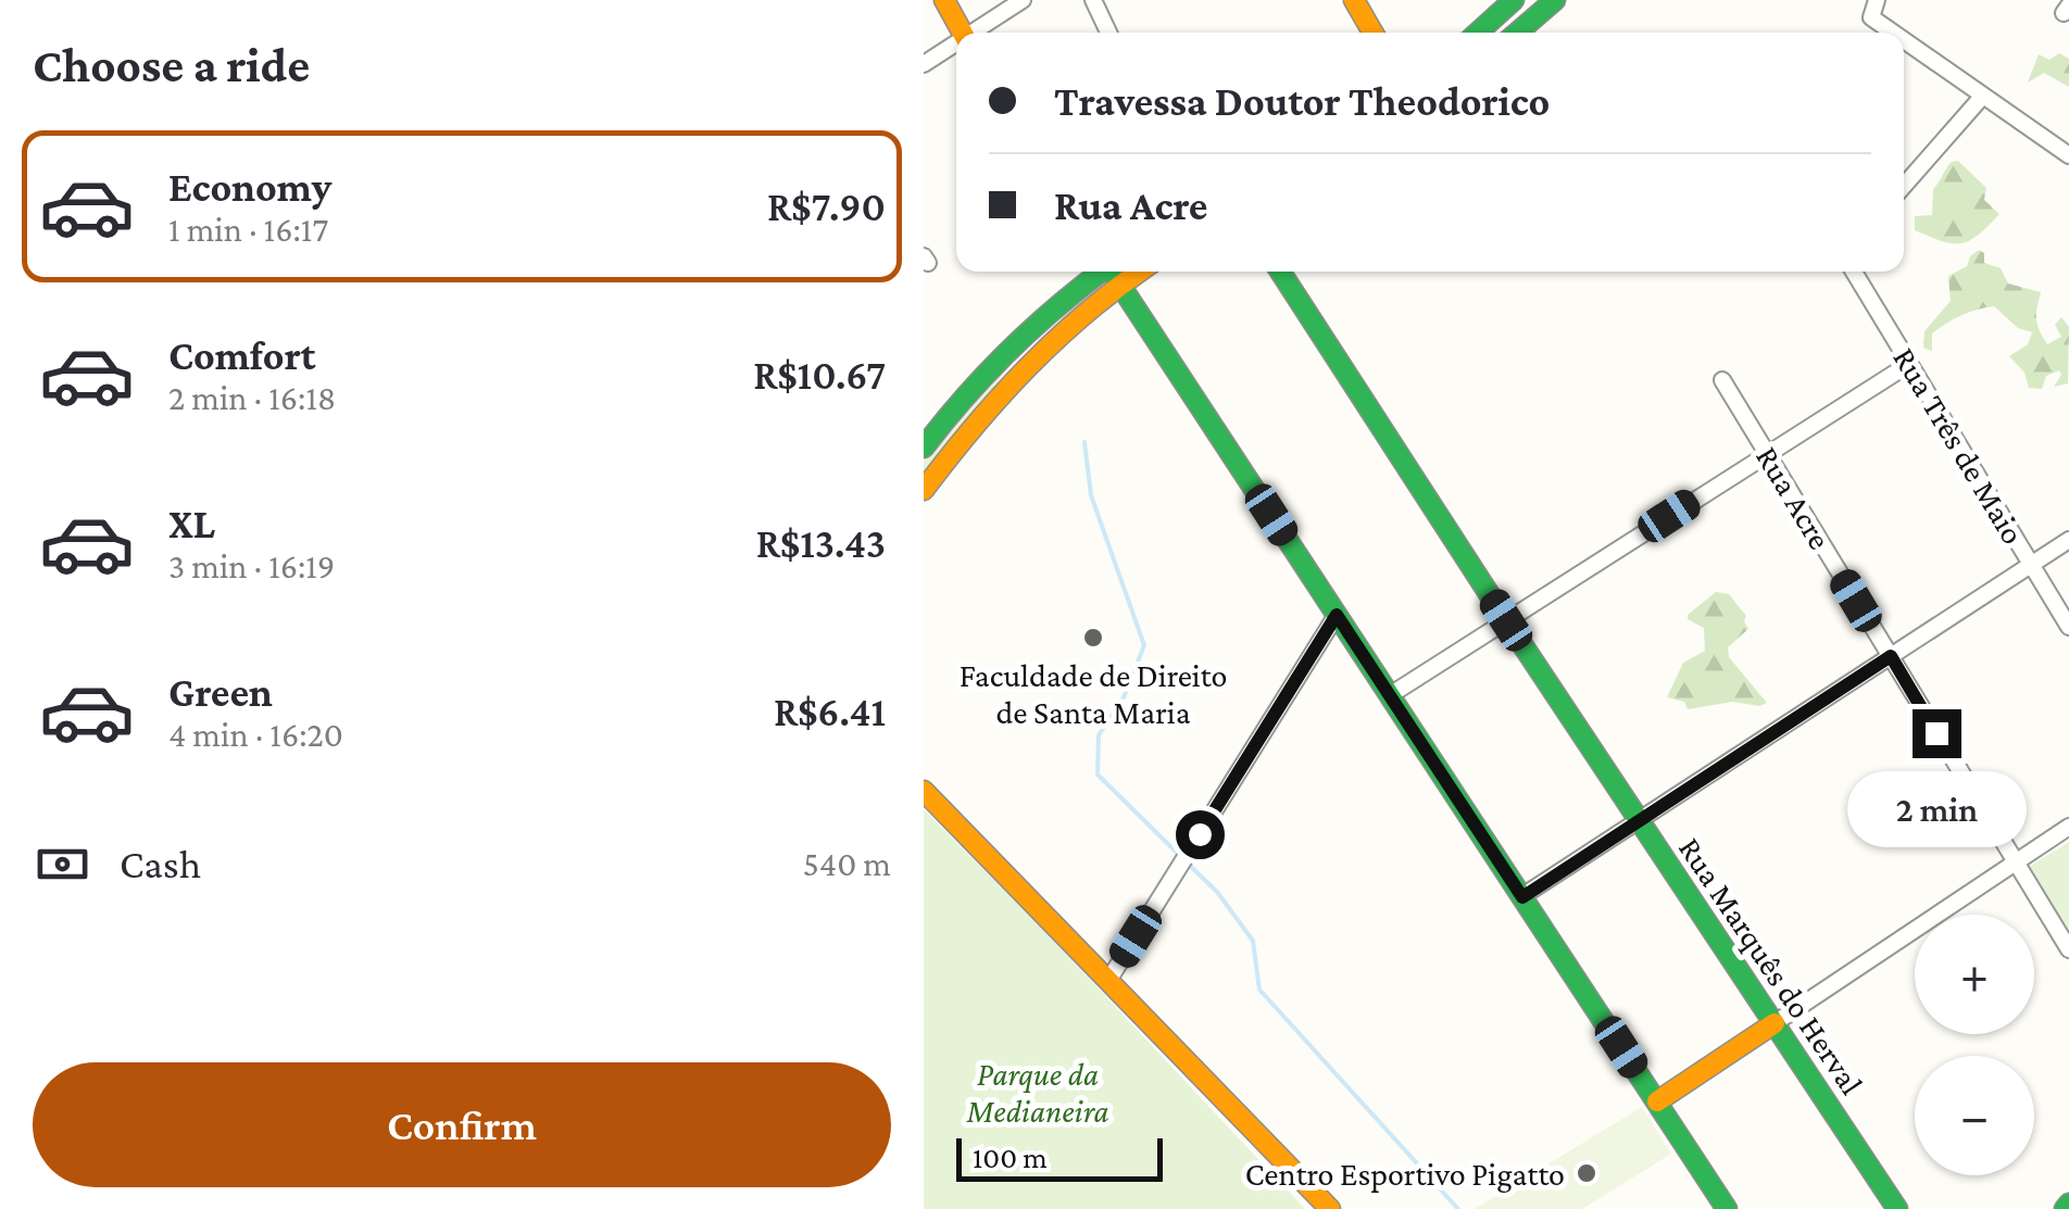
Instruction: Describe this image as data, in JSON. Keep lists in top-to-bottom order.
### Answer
{
  "streets": {
    "street": ["Rua Três de Maio", "Rua Acre", "Rua Marquês do Herval"]
  },
  "parks": ["Parque da Medianeira"],
  "places": ["Faculdade de Direito de Santa Maria", "Centro Esportivo Pigatto"],
  "scale_bar": "100 m",
  "page": {
    "heading": "Choose a ride",
    "banner": ["Travessa Doutor Theodorico", "Rua Acre"],
    "list": [
      {
        "name": "Economy",
        "note": "1 min · 16:17",
        "value": "R$7.90"
      },
      {
        "name": "Comfort",
        "note": "2 min · 16:18",
        "value": "R$10.67"
      },
      {
        "name": "XL",
        "note": "3 min · 16:19",
        "value": "R$13.43"
      },
      {
        "name": "Green",
        "note": "4 min · 16:20",
        "value": "R$6.41"
      }
    ],
    "bubble": "2 min",
    "pay": ["Cash", "540 m"],
    "map_buttons": ["+", "−"],
    "buttons": "Confirm",
    "scale": "100 m"
  }
}
